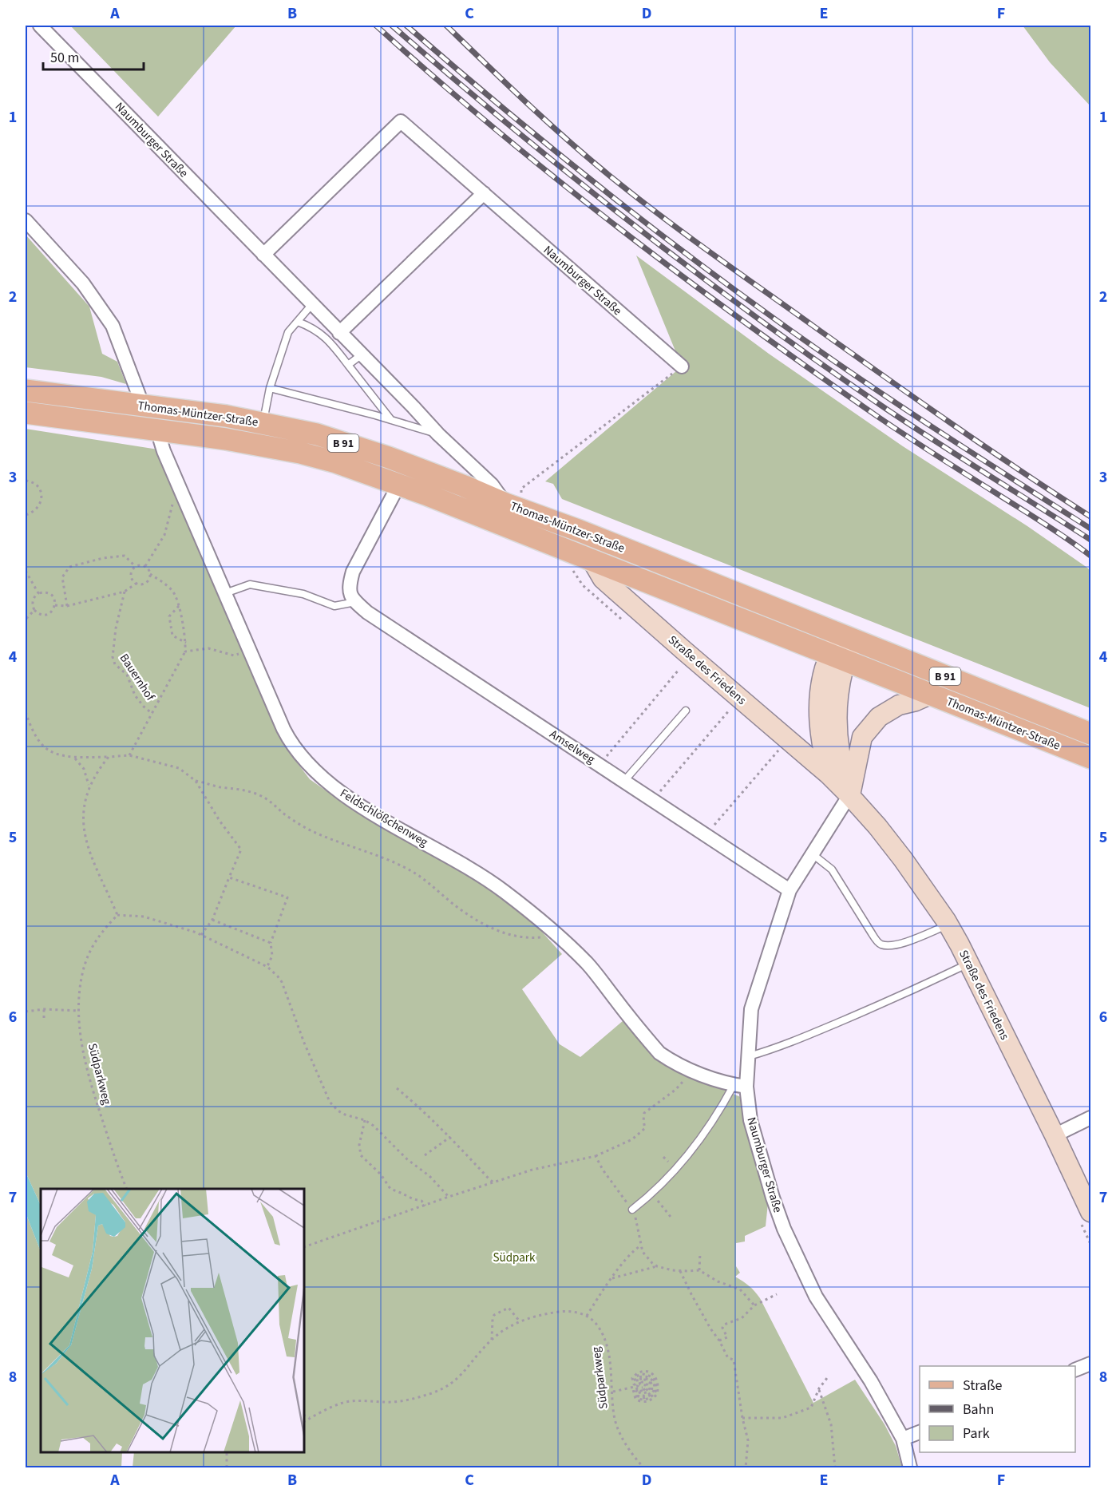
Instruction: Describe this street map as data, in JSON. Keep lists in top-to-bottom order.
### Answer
{
  "streets": {
    "main road": ["Thomas-Müntzer-Straße", "B 91"],
    "street": [
      "Naumburger Straße",
      "Straße des Friedens",
      "Amselweg",
      "Feldschlößchenweg"
    ],
    "path": ["Bauernhof", "Südparkweg"]
  },
  "crossings": [
    ["Naumburger Straße", "Thomas-Müntzer-Straße"],
    ["Naumburger Straße", "Straße des Friedens"],
    ["Naumburger Straße", "Amselweg"],
    ["Naumburger Straße", "Feldschlößchenweg"],
    ["Thomas-Müntzer-Straße", "Straße des Friedens"],
    ["Thomas-Müntzer-Straße", "Feldschlößchenweg"]
  ],
  "parks": ["Südpark"],
  "legend": ["Straße", "Bahn", "Park"],
  "scale_bar": "50 m",
  "grid": {
    "columns": [
      "A",
      "B",
      "C",
      "D",
      "E",
      "F"
    ],
    "rows": [
      "1",
      "2",
      "3",
      "4",
      "5",
      "6",
      "7",
      "8"
    ]
  }
}
